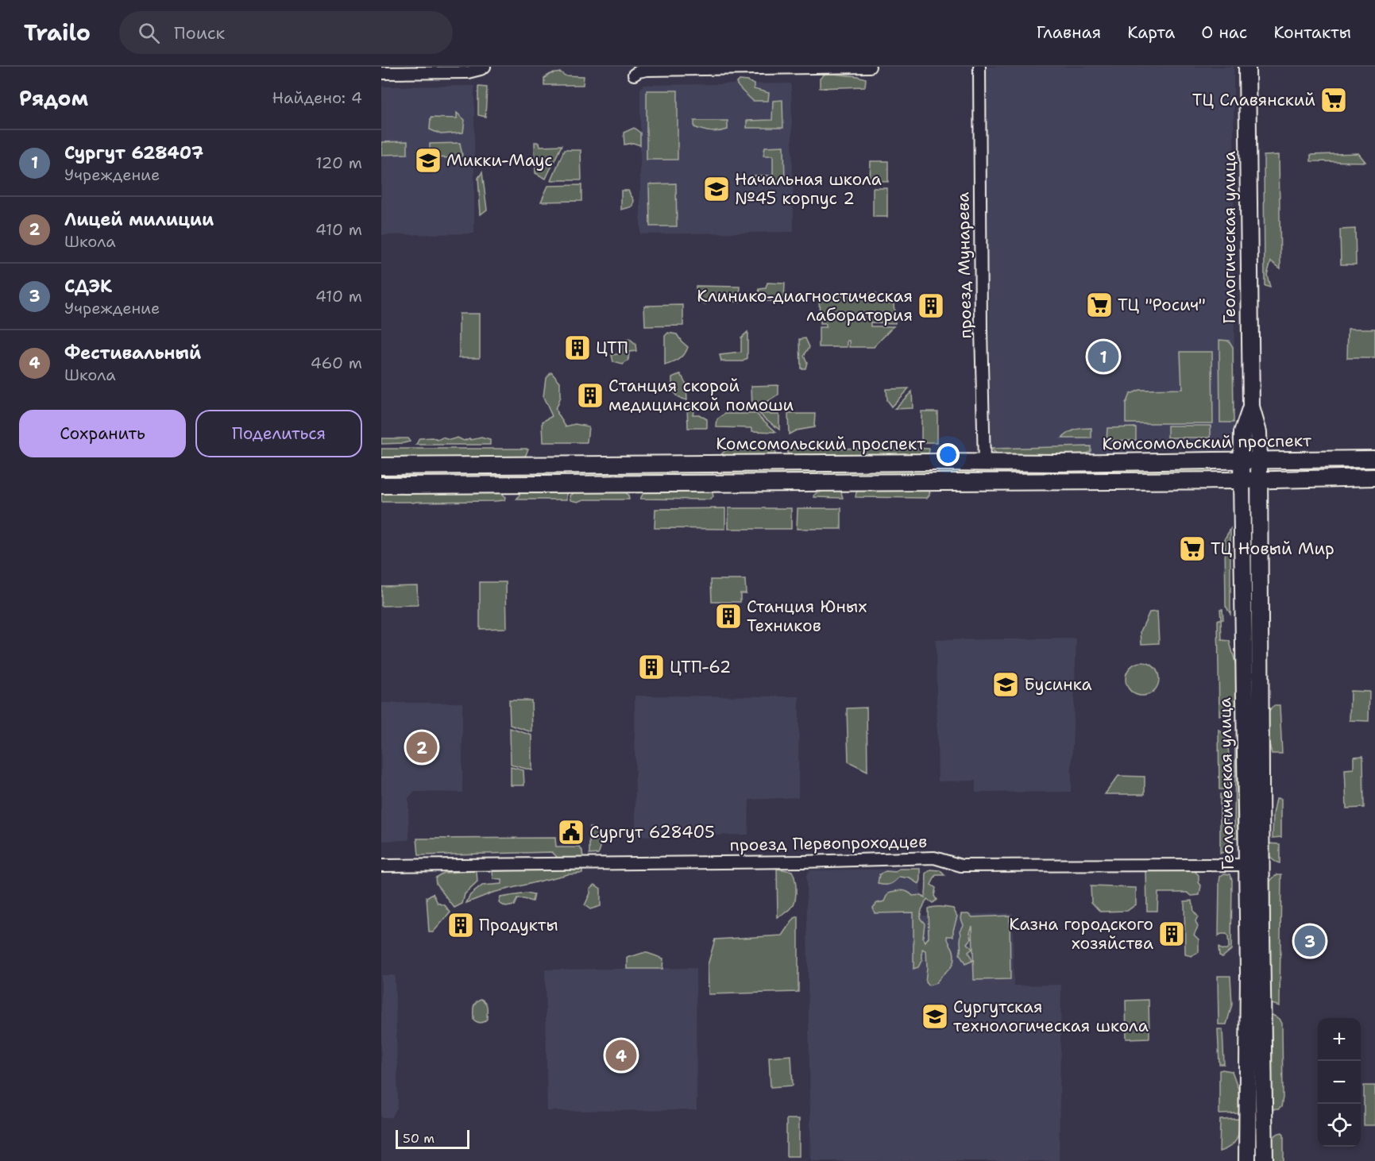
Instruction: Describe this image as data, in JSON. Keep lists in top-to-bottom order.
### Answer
{
  "streets": {
    "main road": ["Геологическая улица", "Комсомольский проспект"],
    "street": ["проезд Мунарева", "проезд Первопроходцев"]
  },
  "crossings": [
    ["Геологическая улица", "Комсомольский проспект"],
    ["Геологическая улица", "проезд Первопроходцев"],
    ["проезд Мунарева", "Комсомольский проспект"]
  ],
  "places": {
    "supermarket": ["ТЦ Славянский", "ТЦ \"Росич\"", "ТЦ Новый Мир"],
    "school or university": [
      "Микки-Маус",
      "Начальная школа №45 корпус 2",
      "Бусинка",
      "Сургутская технологическая школа"
    ],
    "building": [
      "Клинико-диагностическая лаборатория",
      "ЦТП",
      "Cтанция скорой медицинской помоши",
      "Станция Юных Техников",
      "ЦТП-62",
      "Продукты",
      "Казна городского хозяйства"
    ],
    "public building": ["Сургут 628405"]
  },
  "scale_bar": "50 m",
  "page": {
    "header": "Trailo",
    "search": "Поиск",
    "nav": [
      "Главная",
      "Карта",
      "О нас",
      "Контакты"
    ],
    "heading": ["Рядом", "Найдено: 4"],
    "list": [
      {
        "mark": "1",
        "name": "Сургут 628407",
        "note": "Учреждение",
        "value": "120 m"
      },
      {
        "mark": "2",
        "name": "Лицей милиции",
        "note": "Школа",
        "value": "410 m"
      },
      {
        "mark": "3",
        "name": "СДЭК",
        "note": "Учреждение",
        "value": "410 m"
      },
      {
        "mark": "4",
        "name": "Фестивальный",
        "note": "Школа",
        "value": "460 m"
      }
    ],
    "pins": [
      "1",
      "2",
      "3",
      "4"
    ],
    "buttons": ["Сохранить", "Поделиться"],
    "map_buttons": ["+", "−"],
    "scale": "50 m"
  }
}
